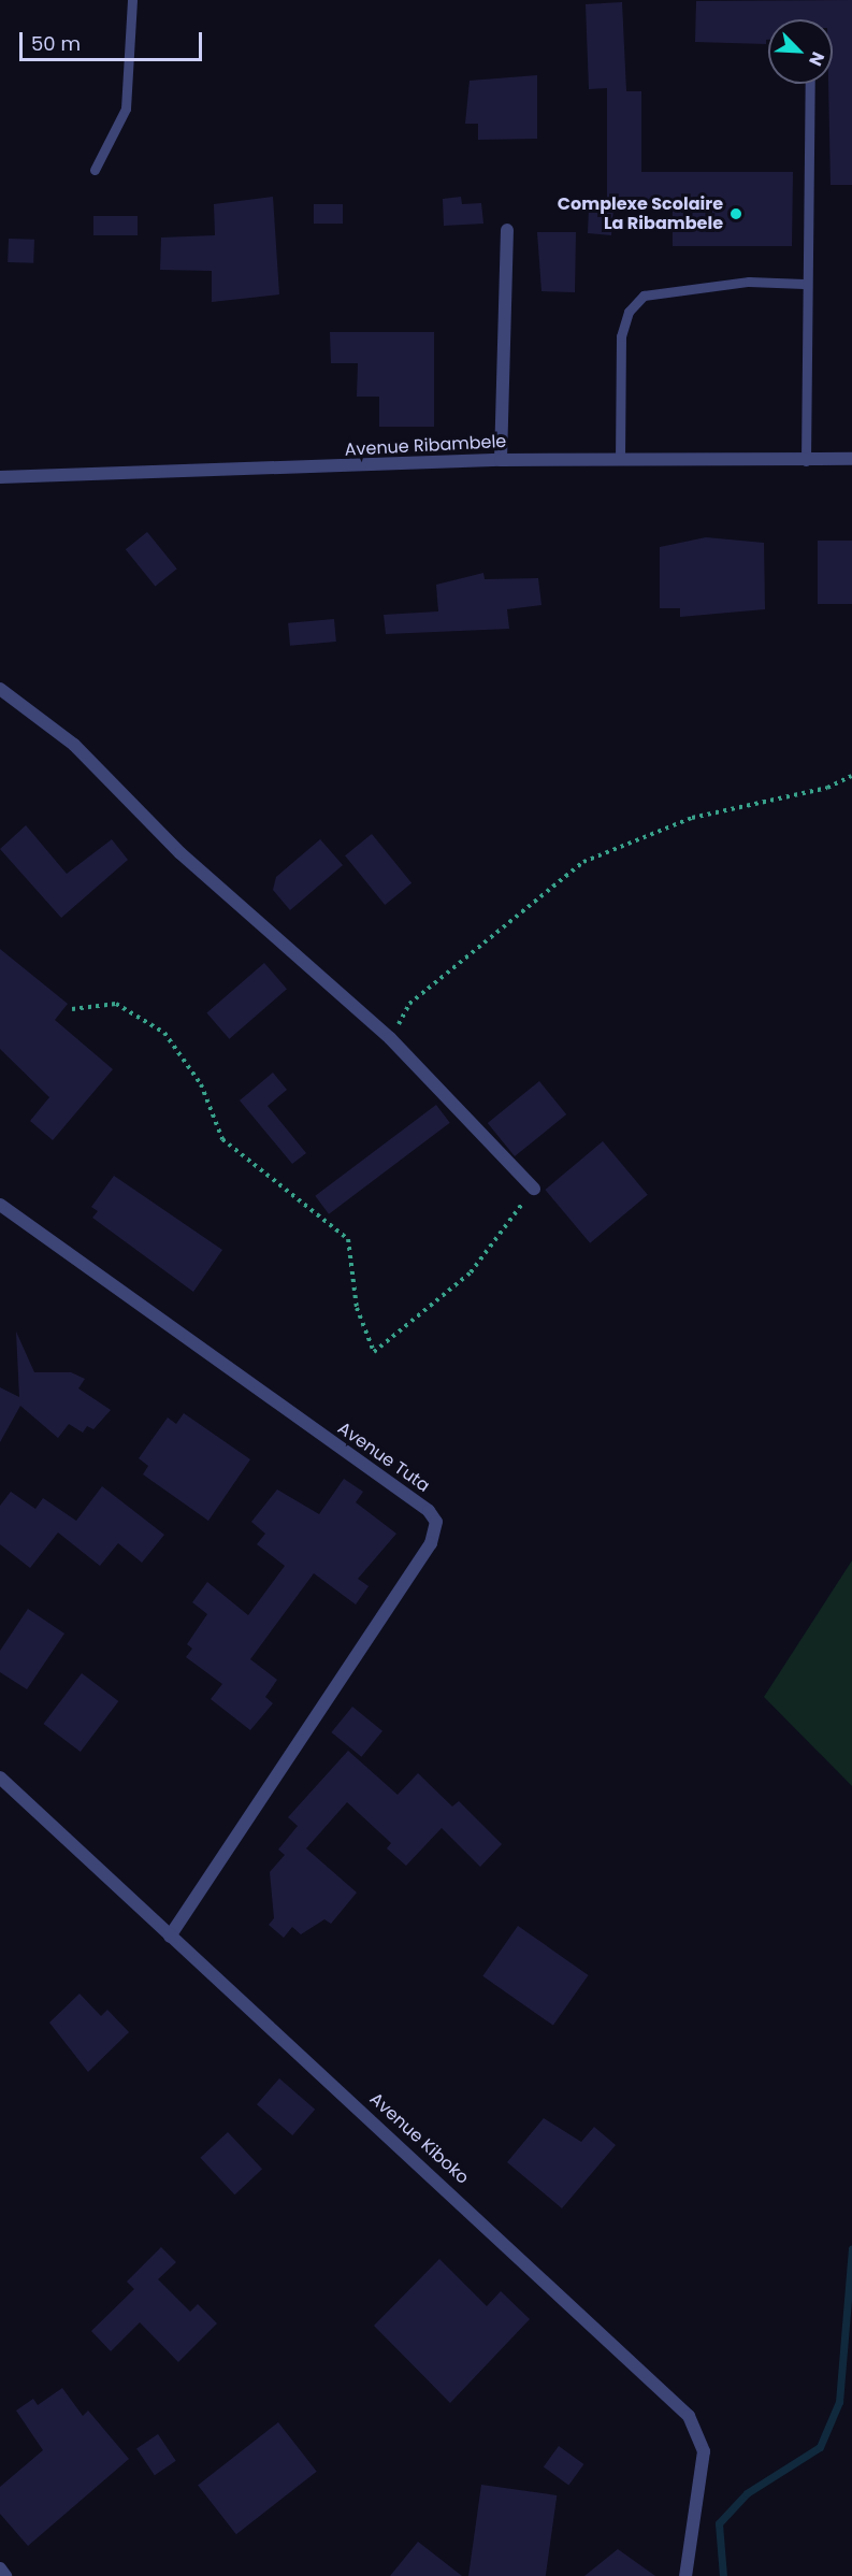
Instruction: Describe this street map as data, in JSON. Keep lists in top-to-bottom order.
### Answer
{
  "streets": {
    "street": ["Avenue Ribambele", "Avenue Tuta", "Avenue Kiboko"]
  },
  "crossings": [
    ["Avenue Tuta", "Avenue Kiboko"]
  ],
  "places": ["Complexe Scolaire La Ribambele"],
  "scale_bar": "50 m",
  "north": "bottom right"
}
